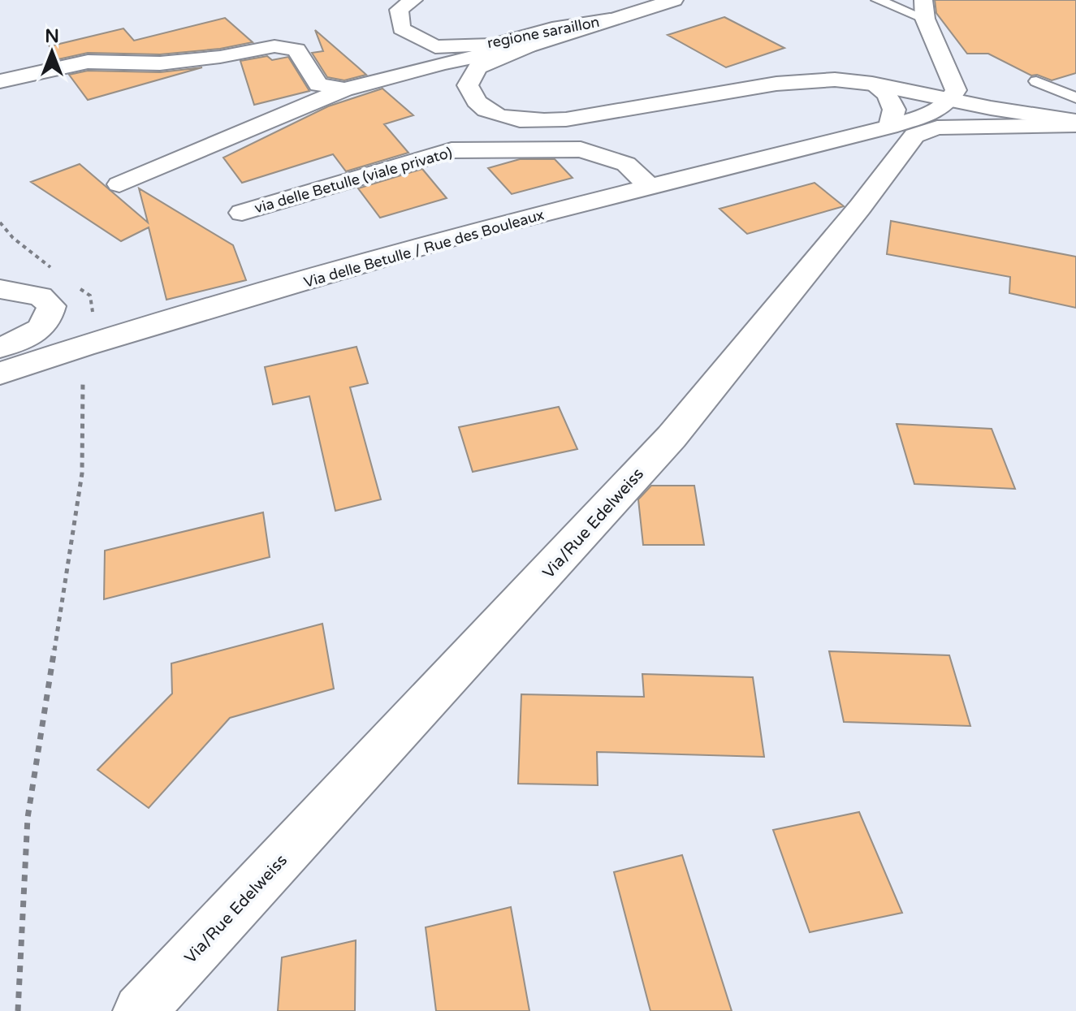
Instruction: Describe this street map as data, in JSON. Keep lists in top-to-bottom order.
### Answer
{
  "streets": {
    "street": [
      "regione saraillon",
      "via delle Betulle (viale privato)",
      "Via delle Betulle / Rue des Bouleaux",
      "Via/Rue Edelweiss"
    ]
  },
  "crossings": [
    ["via delle Betulle (viale privato)", "Via delle Betulle / Rue des Bouleaux"]
  ],
  "north": "top"
}
